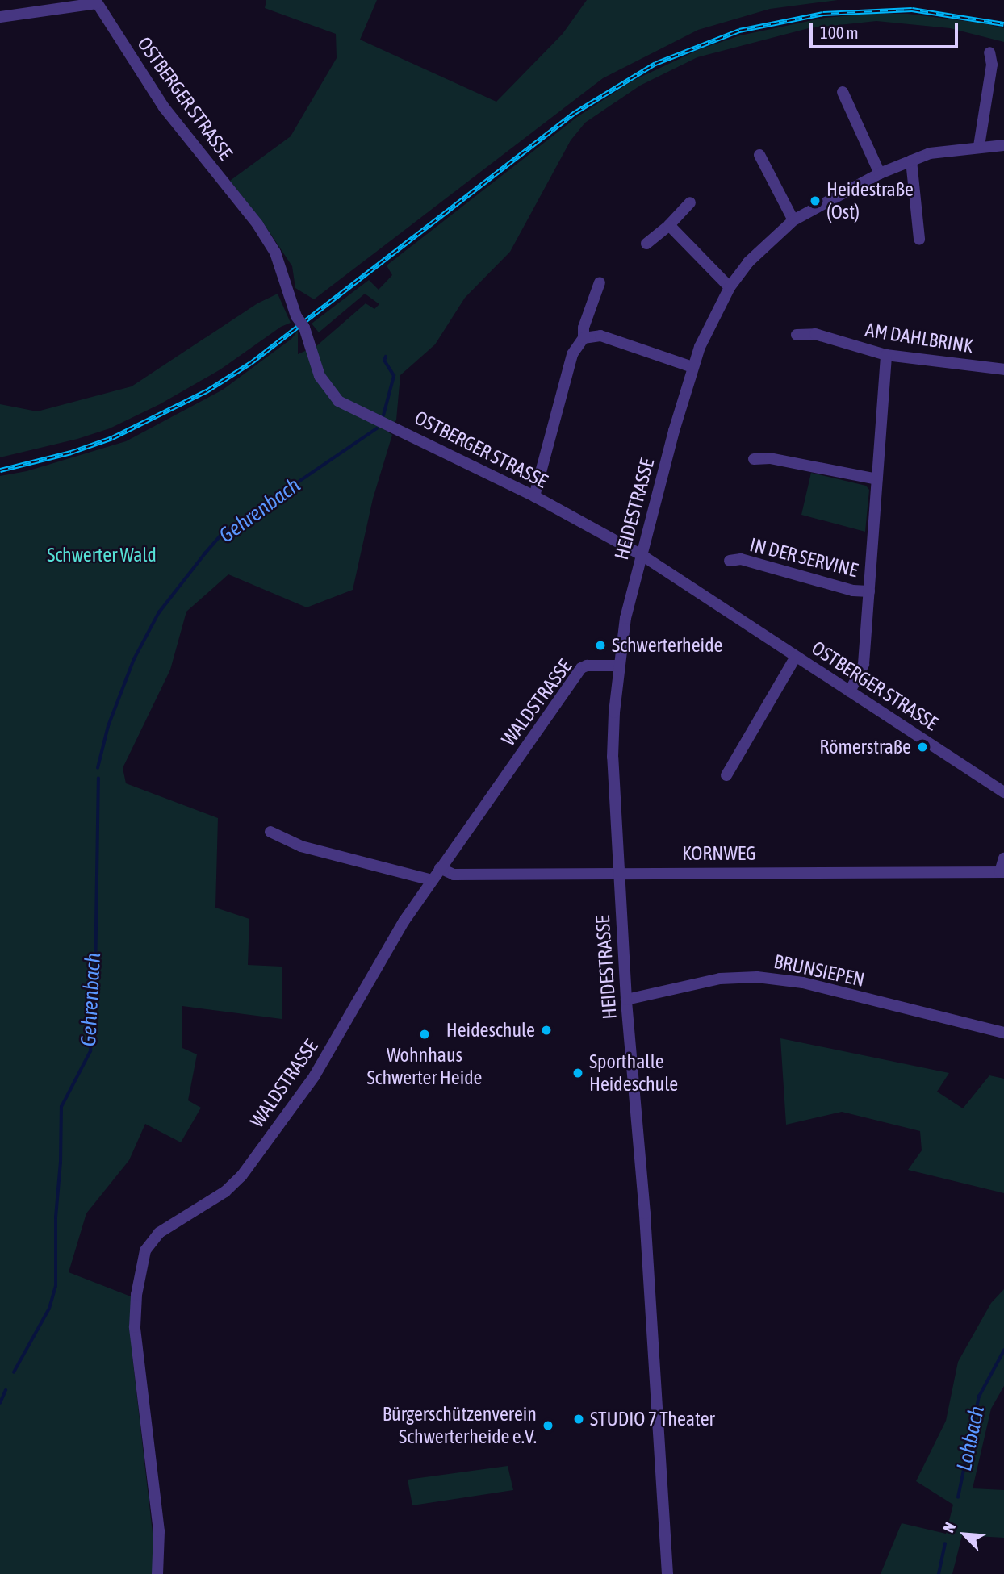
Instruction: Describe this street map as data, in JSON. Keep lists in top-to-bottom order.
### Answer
{
  "streets": {
    "street": [
      "OSTBERGER STRASSE",
      "AM DAHLBRINK",
      "HEIDESTRASSE",
      "IN DER SERVINE",
      "WALDSTRASSE",
      "KORNWEG",
      "BRUNSIEPEN"
    ]
  },
  "crossings": [
    ["OSTBERGER STRASSE", "HEIDESTRASSE"],
    ["HEIDESTRASSE", "WALDSTRASSE"],
    ["HEIDESTRASSE", "KORNWEG"],
    ["HEIDESTRASSE", "BRUNSIEPEN"],
    ["WALDSTRASSE", "KORNWEG"]
  ],
  "water": ["Gehrenbach", "Lohbach"],
  "parks": ["Schwerter Wald"],
  "places": [
    "Heidestraße (Ost)",
    "Schwerterheide",
    "Römerstraße",
    "Heideschule",
    "Wohnhaus Schwerter Heide",
    "Sporthalle Heideschule",
    "STUDIO 7 Theater",
    "Bürgerschützenverein Schwerterheide e.V."
  ],
  "scale_bar": "100 m",
  "north": "top left"
}
